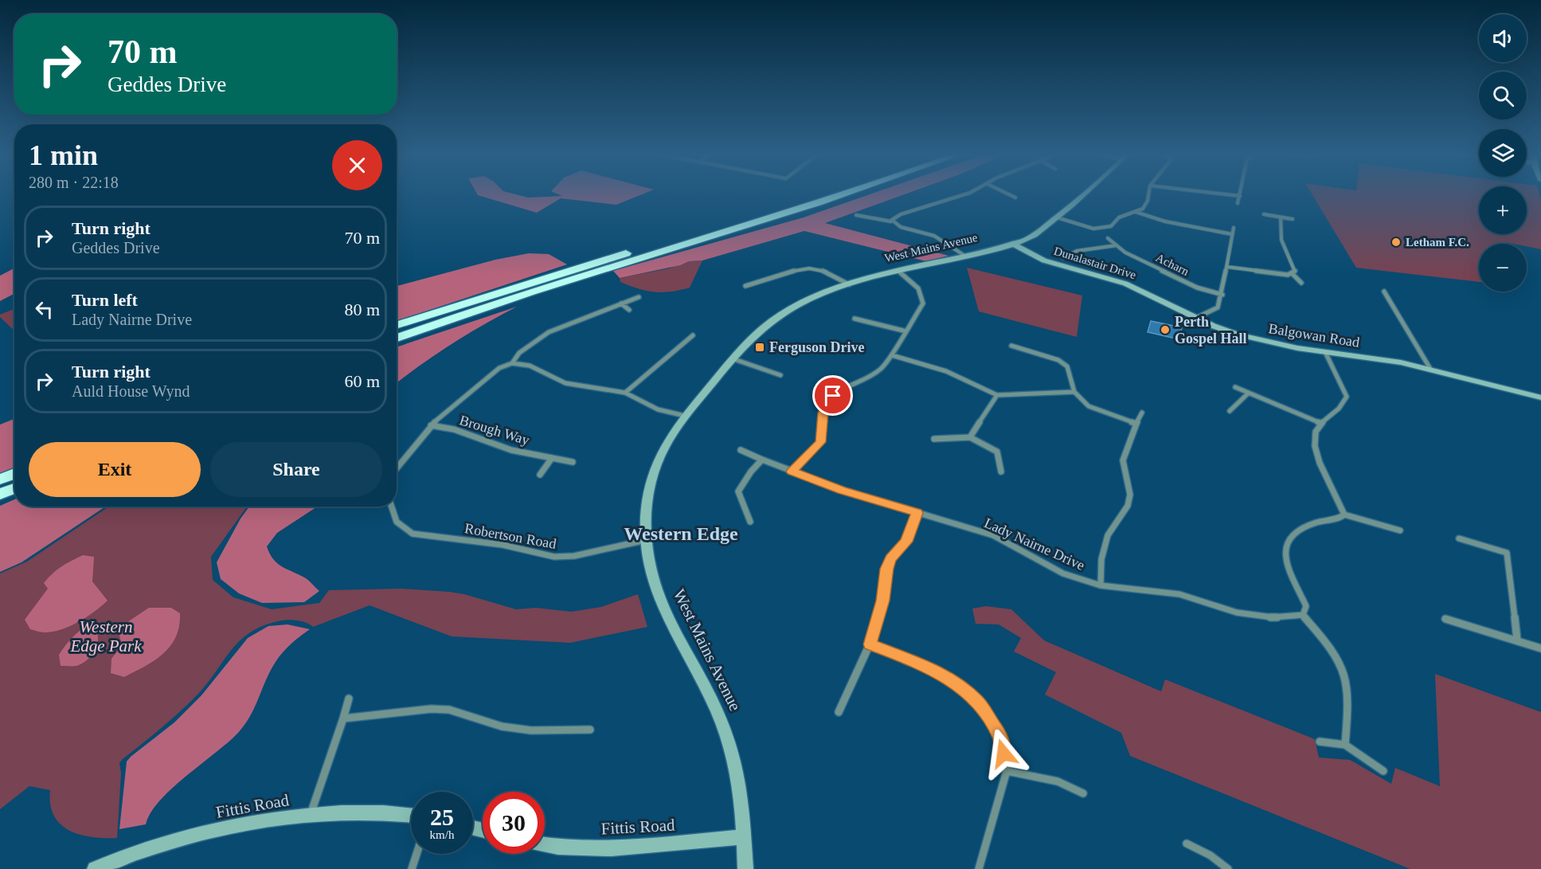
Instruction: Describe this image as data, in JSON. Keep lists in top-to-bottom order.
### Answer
{
  "streets": {
    "street": [
      "West Mains Avenue",
      "Dunalastair Drive",
      "Acharn",
      "Balgowan Road",
      "Brough Way",
      "Robertson Road",
      "Lady Nairne Drive",
      "Fittis Road"
    ]
  },
  "crossings": [
    ["West Mains Avenue", "Dunalastair Drive"],
    ["West Mains Avenue", "Robertson Road"],
    ["West Mains Avenue", "Fittis Road"],
    ["Dunalastair Drive", "Balgowan Road"]
  ],
  "districts": ["Western Edge"],
  "parks": ["Western Edge Park"],
  "places": {
    "other": ["Letham F.C.", "Perth Gospel Hall"],
    "transit": ["Ferguson Drive"]
  },
  "page": {
    "map_buttons": ["+", "−"],
    "turn": ["70 m", "Geddes Drive"],
    "heading": ["1 min", "280 m · 22:18"],
    "list": [
      {
        "name": "Turn right",
        "note": "Geddes Drive",
        "value": "70 m"
      },
      {
        "name": "Turn left",
        "note": "Lady Nairne Drive",
        "value": "80 m"
      },
      {
        "name": "Turn right",
        "note": "Auld House Wynd",
        "value": "60 m"
      }
    ],
    "buttons": ["Exit", "Share"],
    "speed": "25 km/h",
    "limit": "30"
  }
}
